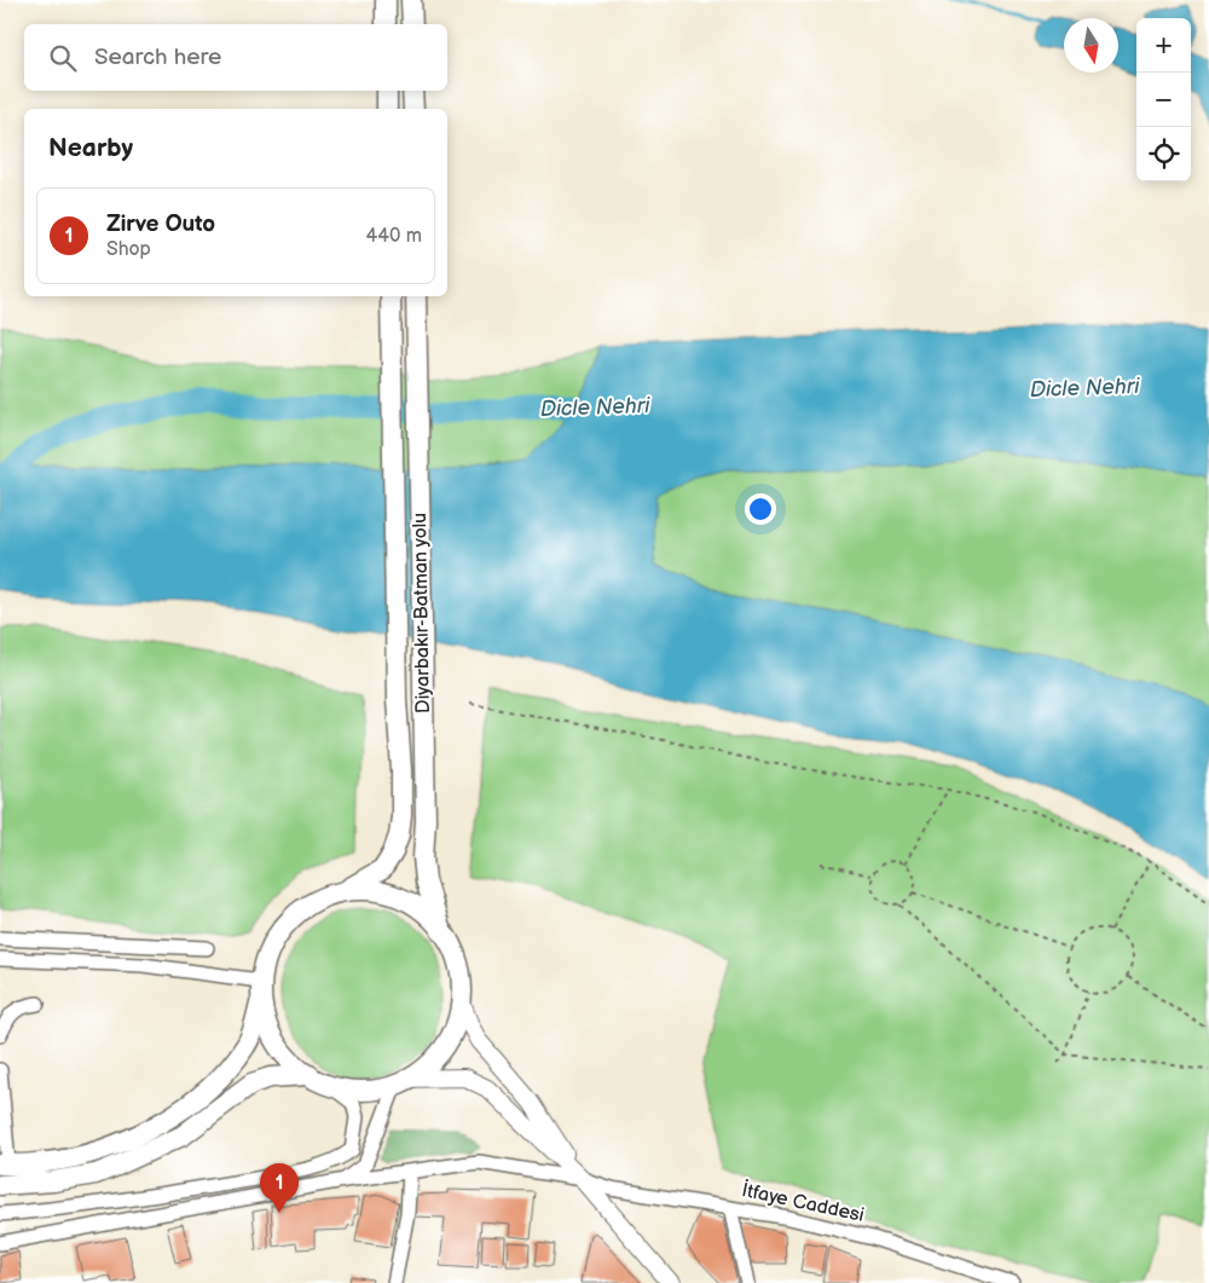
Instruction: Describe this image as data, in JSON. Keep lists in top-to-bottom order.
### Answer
{
  "streets": {
    "highway": ["Diyarbakır-Batman yolu"],
    "street": ["İtfaye Caddesi"]
  },
  "water": ["Dicle Nehri"],
  "north": "bottom",
  "page": {
    "map_buttons": ["+", "−"],
    "search": "Search here",
    "heading": "Nearby",
    "list": [
      {
        "mark": "1",
        "name": "Zirve Outo",
        "note": "Shop",
        "value": "440 m"
      }
    ],
    "pins": "1"
  }
}
